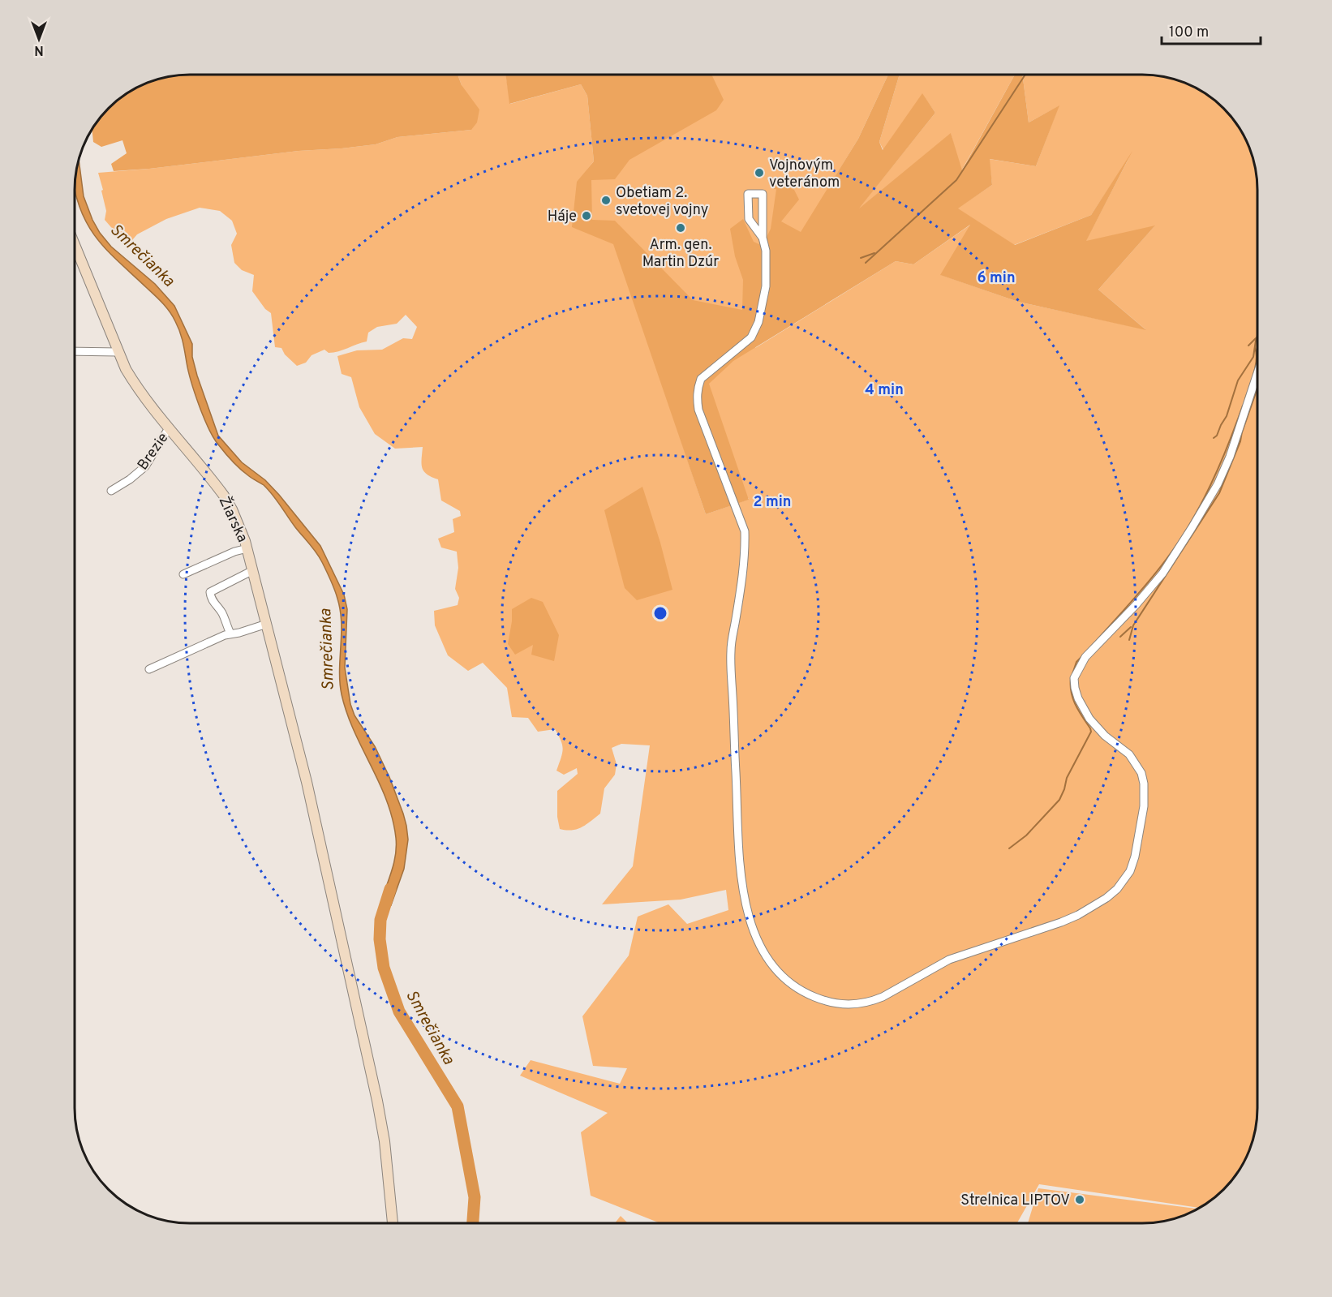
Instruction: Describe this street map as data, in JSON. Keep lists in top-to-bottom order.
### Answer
{
  "streets": {
    "street": ["Brezie", "Žiarska"]
  },
  "crossings": [
    ["Brezie", "Žiarska"]
  ],
  "water": ["Smrečianka"],
  "places": [
    "Vojnovým veteránom",
    "Obetiam 2. svetovej vojny",
    "Háje",
    "Arm. gen. Martin Dzúr",
    "Strelnica LIPTOV"
  ],
  "scale_bar": "100 m",
  "north": "bottom",
  "rings": ["6 min", "4 min", "2 min"]
}
